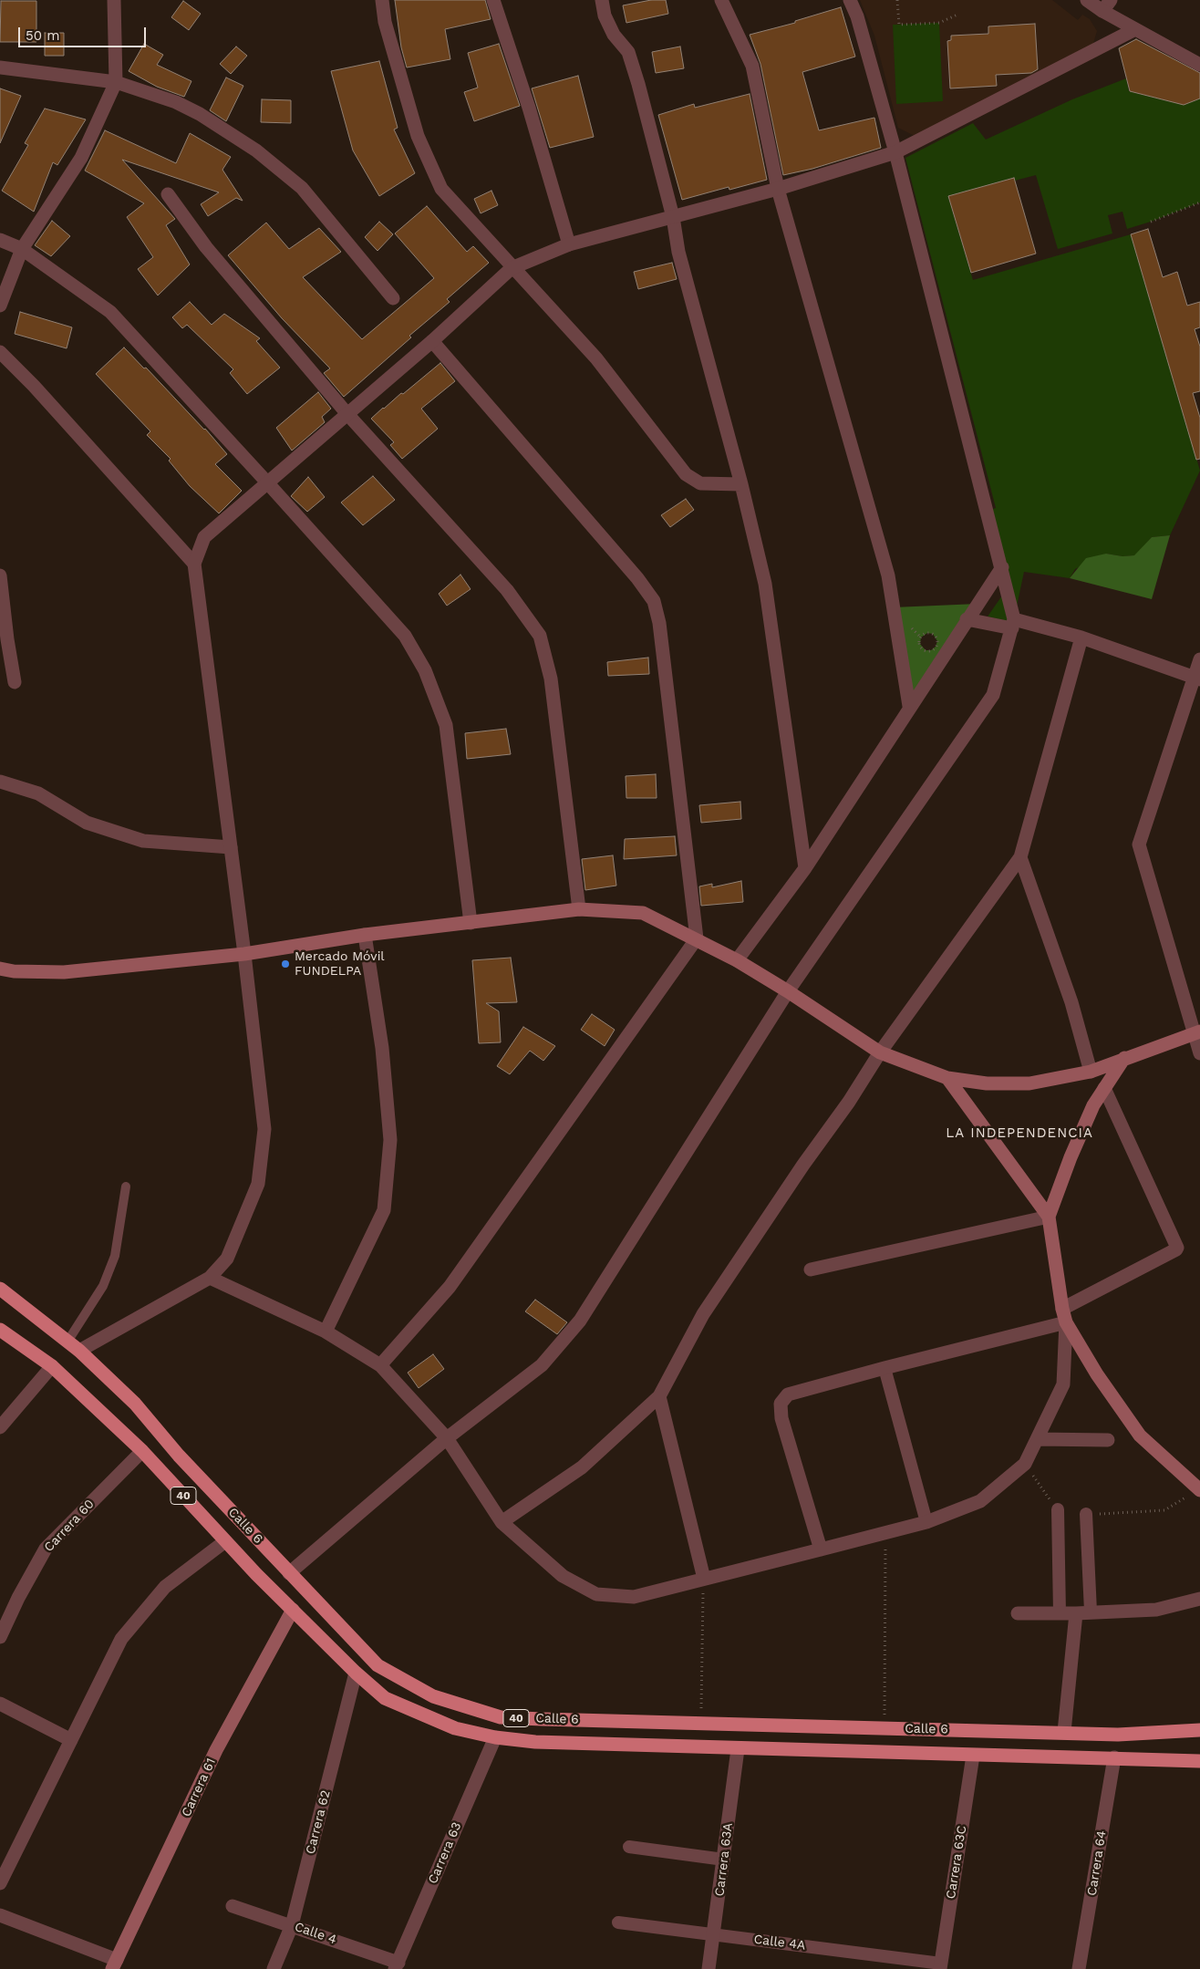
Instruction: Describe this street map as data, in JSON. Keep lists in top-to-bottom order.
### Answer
{
  "streets": {
    "highway": ["40", "Calle 6"],
    "main road": ["Carrera 61"],
    "street": [
      "Carrera 60",
      "Carrera 62",
      "Carrera 63",
      "Carrera 63A",
      "Carrera 63C",
      "Carrera 64",
      "Calle 4",
      "Calle 4A"
    ]
  },
  "crossings": [
    ["Carrera 60", "Calle 6"],
    ["Calle 6", "Carrera 61"],
    ["Calle 6", "Carrera 62"],
    ["Calle 6", "Carrera 63"],
    ["Calle 6", "Carrera 63A"],
    ["Calle 6", "Carrera 63C"],
    ["Calle 6", "Carrera 64"],
    ["Carrera 62", "Calle 4"],
    ["Carrera 63", "Calle 4"],
    ["Carrera 63A", "Calle 4A"],
    ["Carrera 63C", "Calle 4A"]
  ],
  "districts": ["LA INDEPENDENCIA"],
  "places": ["Mercado Móvil FUNDELPA"],
  "scale_bar": "50 m"
}
